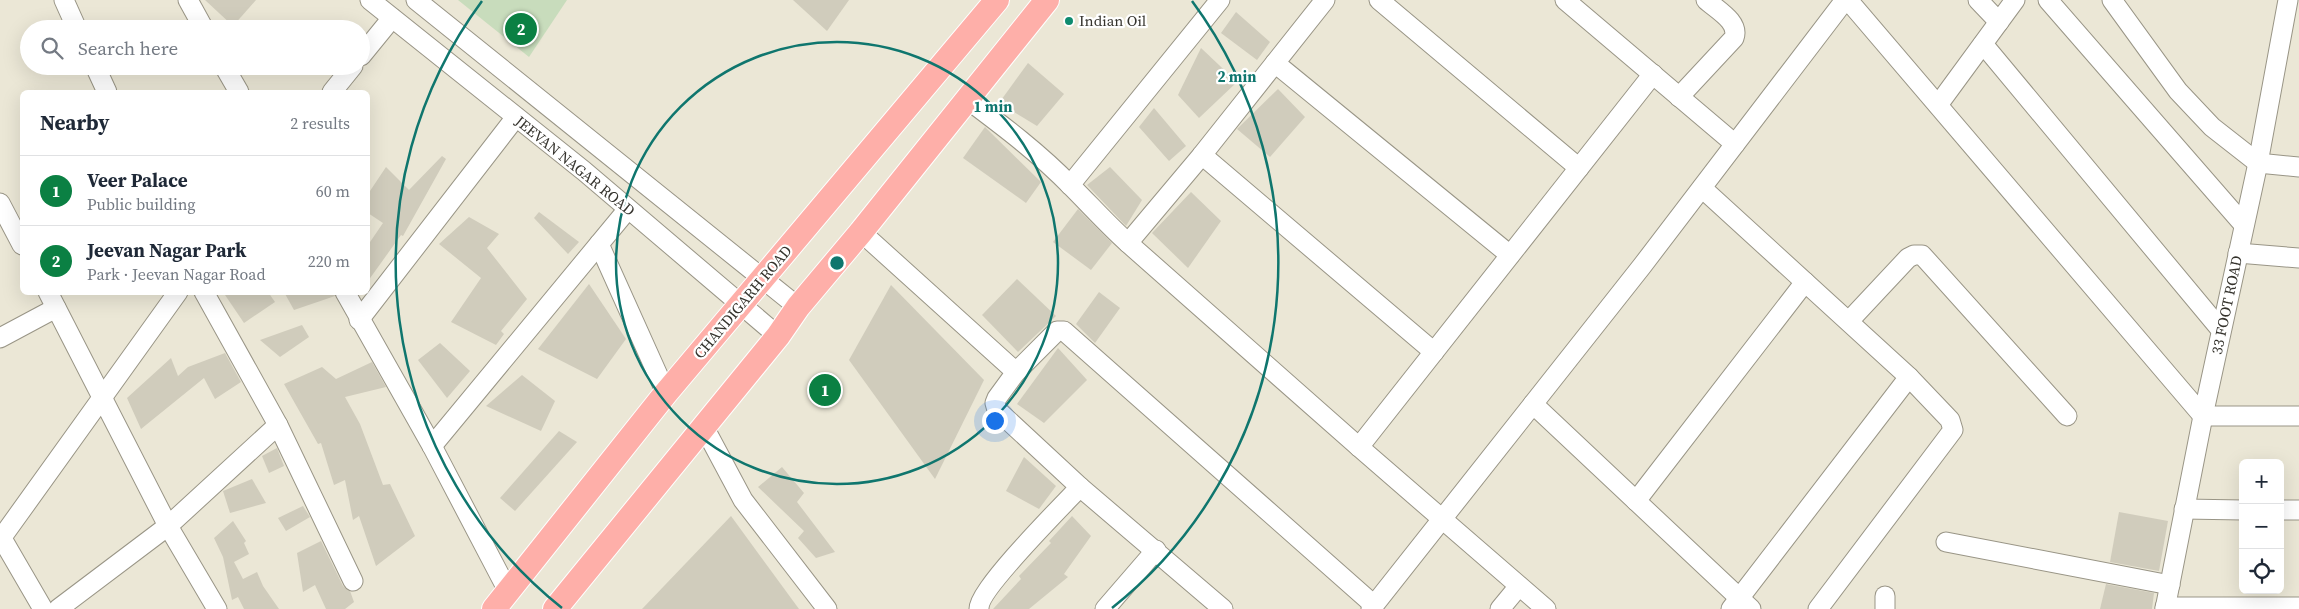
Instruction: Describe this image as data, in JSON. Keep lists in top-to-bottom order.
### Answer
{
  "streets": {
    "main road": ["CHANDIGARH ROAD"],
    "street": ["JEEVAN NAGAR ROAD", "33 FOOT ROAD"]
  },
  "crossings": [
    ["JEEVAN NAGAR ROAD", "CHANDIGARH ROAD"]
  ],
  "places": ["Indian Oil"],
  "page": {
    "pins": ["2", "1"],
    "search": "Search here",
    "heading": ["Nearby", "2 results"],
    "list": [
      {
        "mark": "1",
        "name": "Veer Palace",
        "note": "Public building",
        "value": "60 m"
      },
      {
        "mark": "2",
        "name": "Jeevan Nagar Park",
        "note": "Park · Jeevan Nagar Road",
        "value": "220 m"
      }
    ],
    "map_buttons": ["+", "−"]
  },
  "rings": ["2 min", "1 min"]
}
